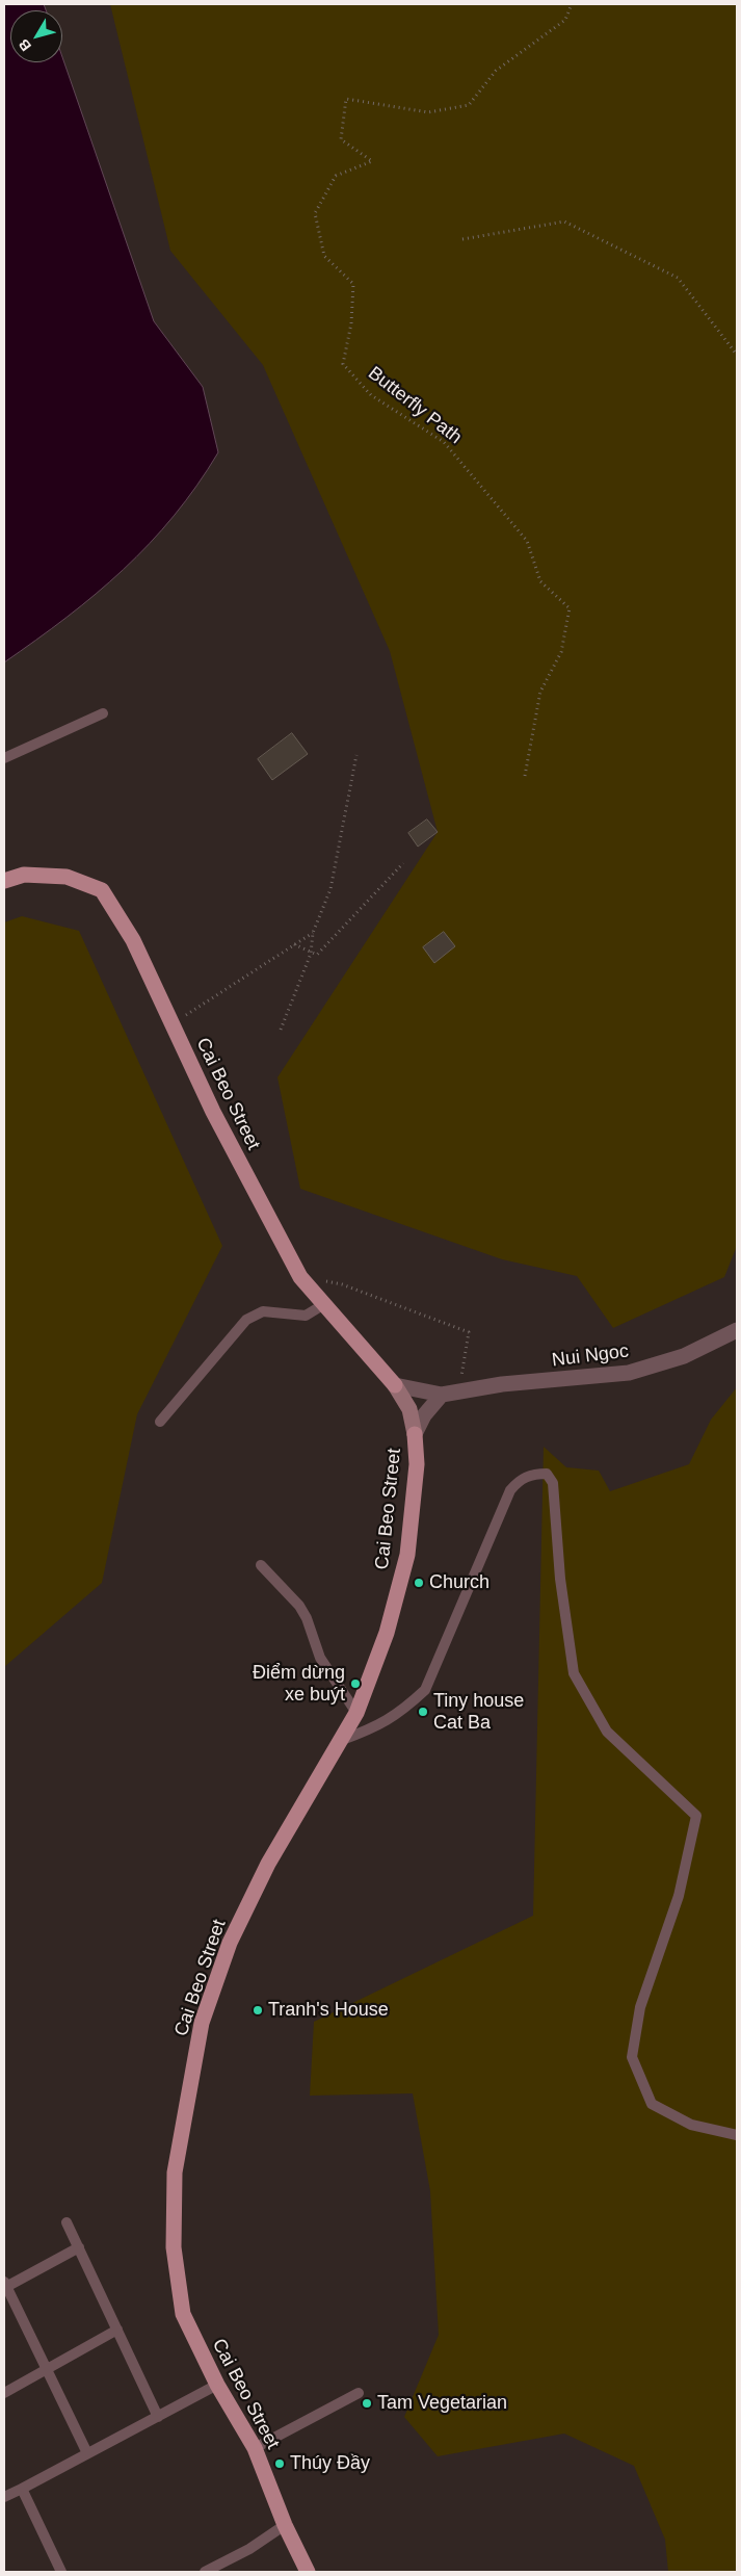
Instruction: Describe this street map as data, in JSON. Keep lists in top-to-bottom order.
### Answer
{
  "streets": {
    "main road": ["Cai Beo Street"],
    "street": ["Nui Ngoc"],
    "path": ["Butterfly Path"]
  },
  "crossings": [
    ["Cai Beo Street", "Nui Ngoc"]
  ],
  "places": [
    "Church",
    "Điểm dừng xe buýt",
    "Tiny house Cat Ba",
    "Tranh's House",
    "Tam Vegetarian",
    "Thúy Đầy"
  ],
  "north": "bottom left"
}
